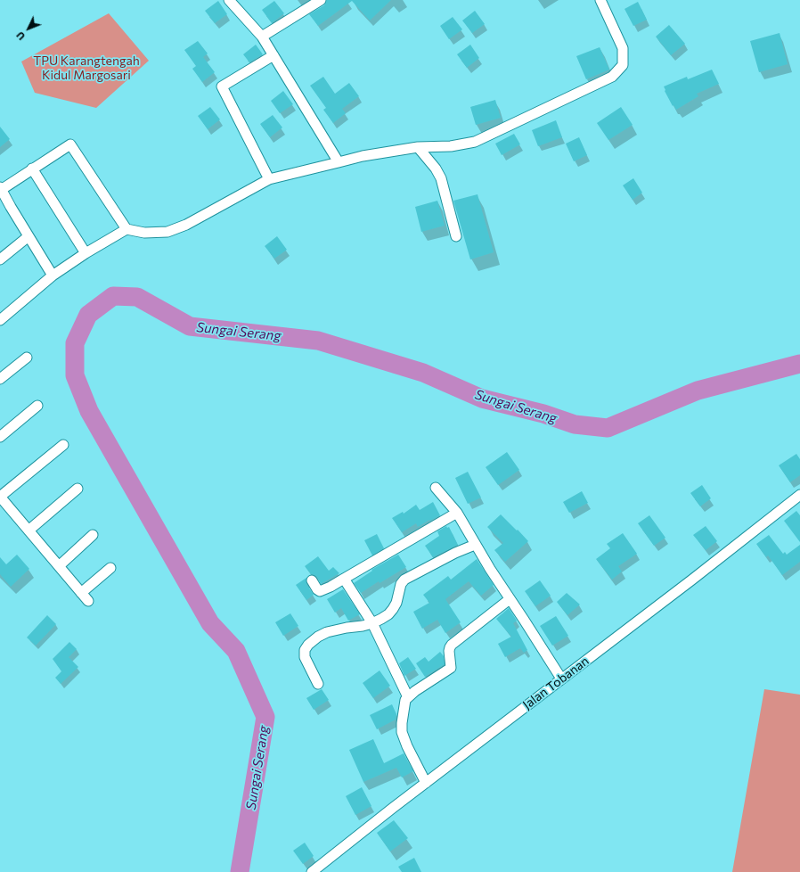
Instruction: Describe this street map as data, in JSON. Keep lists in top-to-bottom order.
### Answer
{
  "streets": {
    "street": ["Jalan Tobanan"]
  },
  "water": ["Sungai Serang"],
  "parks": ["TPU Karangtengah Kidul Margosari"],
  "north": "bottom left"
}
